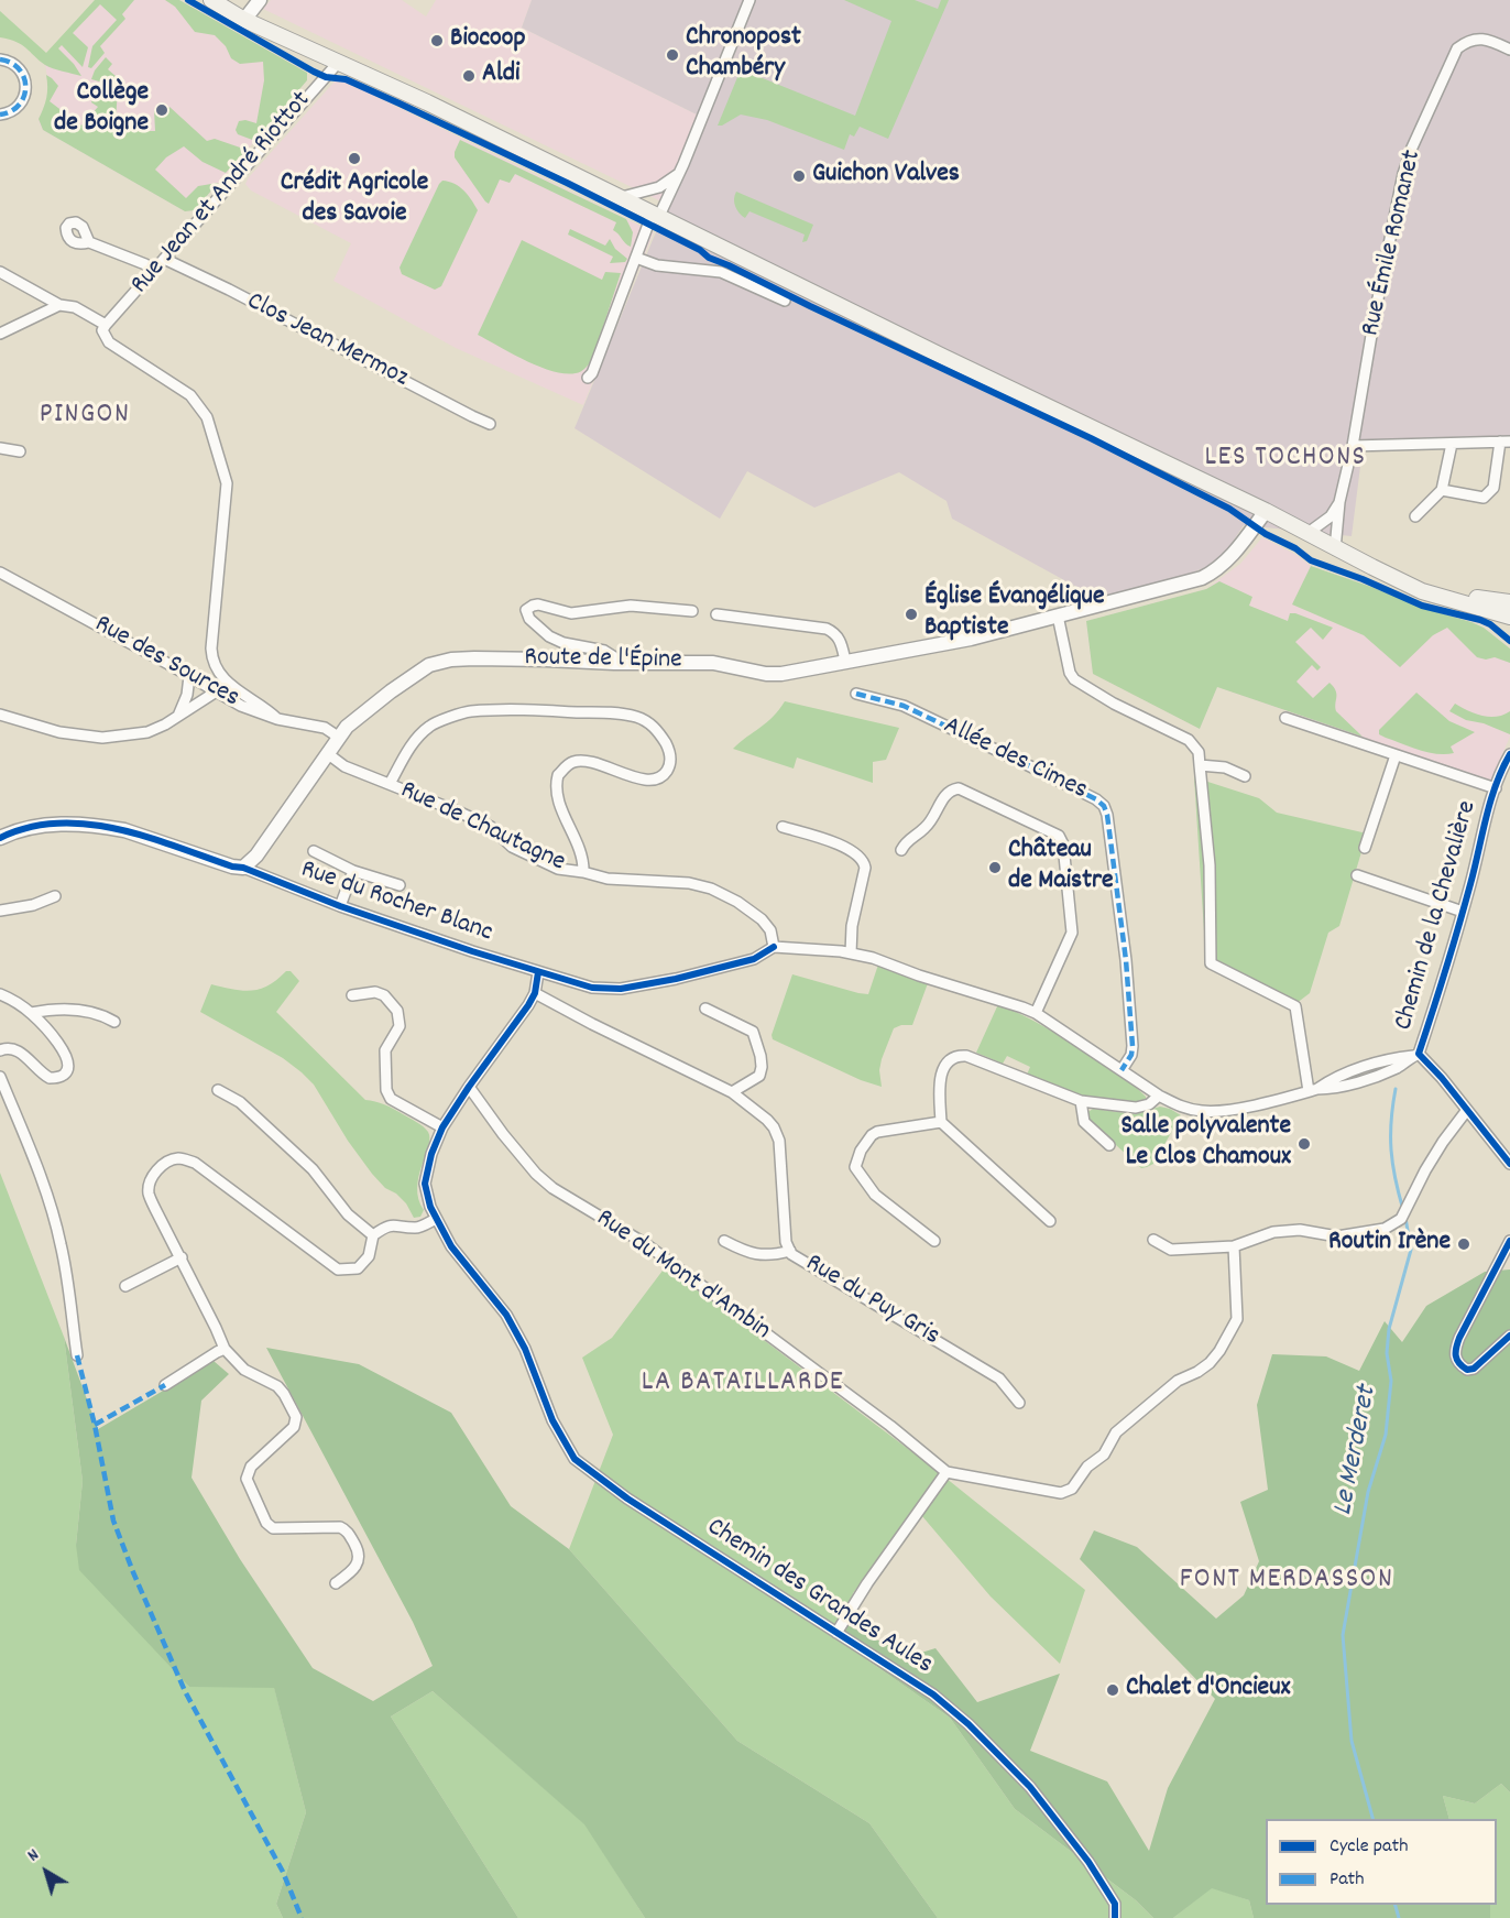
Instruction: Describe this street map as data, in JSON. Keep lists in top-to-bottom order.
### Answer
{
  "streets": {
    "street": [
      "Rue Jean et André Riottot",
      "Rue Émile Romanet",
      "Clos Jean Mermoz",
      "Route de l'Épine",
      "Rue des Sources",
      "Allée des Cimes",
      "Rue de Chautagne",
      "Rue du Rocher Blanc",
      "Chemin de la Chevalière",
      "Rue du Mont d'Ambin",
      "Rue du Puy Gris",
      "Chemin des Grandes Aules"
    ]
  },
  "crossings": [
    ["Rue Jean et André Riottot", "Clos Jean Mermoz"],
    ["Route de l'Épine", "Rue des Sources"],
    ["Route de l'Épine", "Rue de Chautagne"],
    ["Route de l'Épine", "Rue du Rocher Blanc"],
    ["Rue de Chautagne", "Rue du Rocher Blanc"],
    ["Rue du Mont d'Ambin", "Chemin des Grandes Aules"],
    ["Rue du Puy Gris", "Chemin des Grandes Aules"]
  ],
  "districts": [
    "PINGON",
    "LES TOCHONS",
    "LA BATAILLARDE",
    "FONT MERDASSON"
  ],
  "water": ["Le Merderet"],
  "places": [
    "Biocoop",
    "Chronopost Chambéry",
    "Aldi",
    "Collège de Boigne",
    "Crédit Agricole des Savoie",
    "Guichon Valves",
    "Église Évangélique Baptiste",
    "Château de Maistre",
    "Salle polyvalente Le Clos Chamoux",
    "Routin Irène",
    "Chalet d'Oncieux"
  ],
  "legend": ["Cycle path", "Path"],
  "north": "top left"
}
